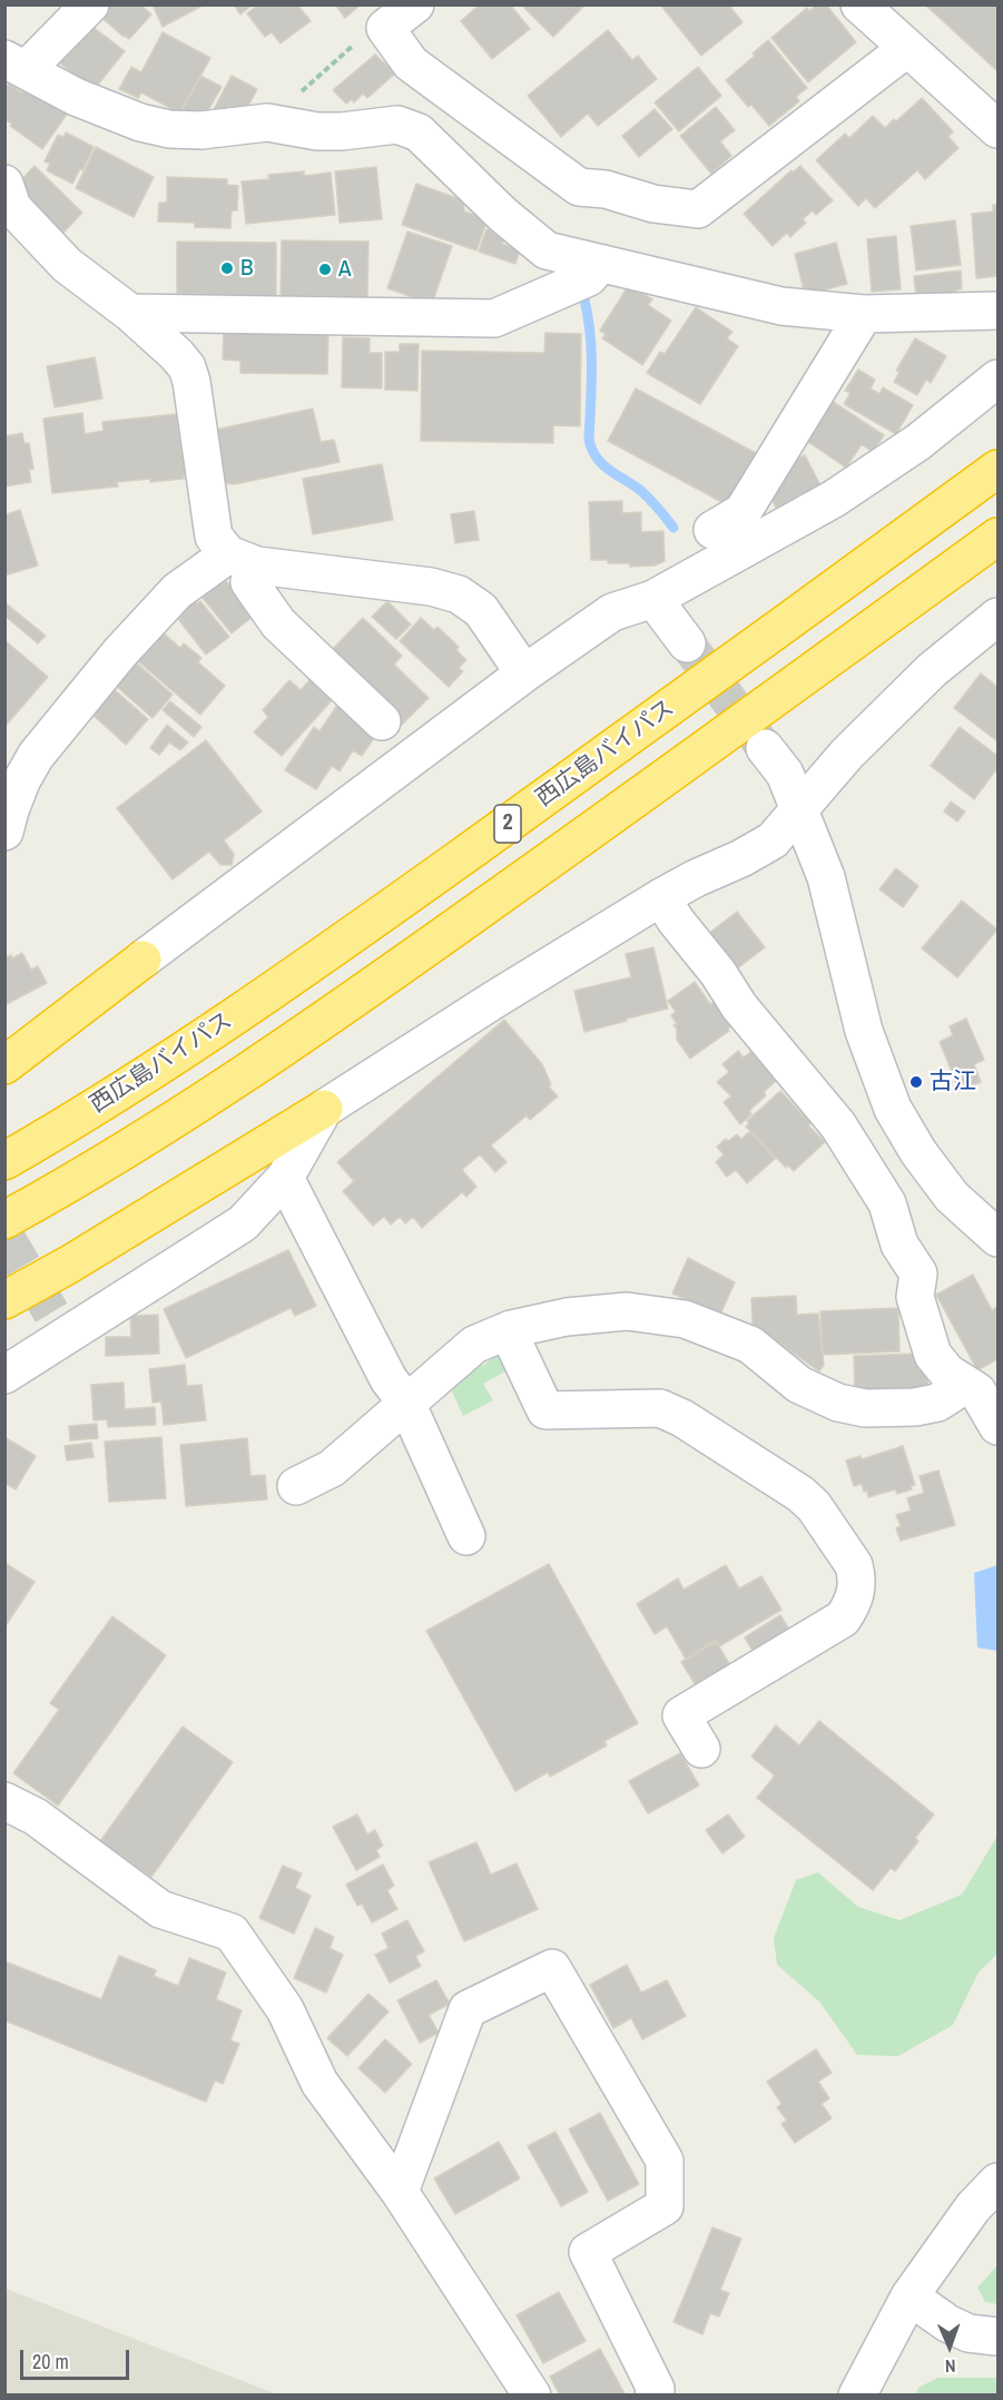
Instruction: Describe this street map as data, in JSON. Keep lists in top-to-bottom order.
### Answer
{
  "streets": {
    "highway": ["西広島バイパス", "2"]
  },
  "places": ["B", "A", "古江"],
  "scale_bar": "20 m",
  "north": "bottom"
}
